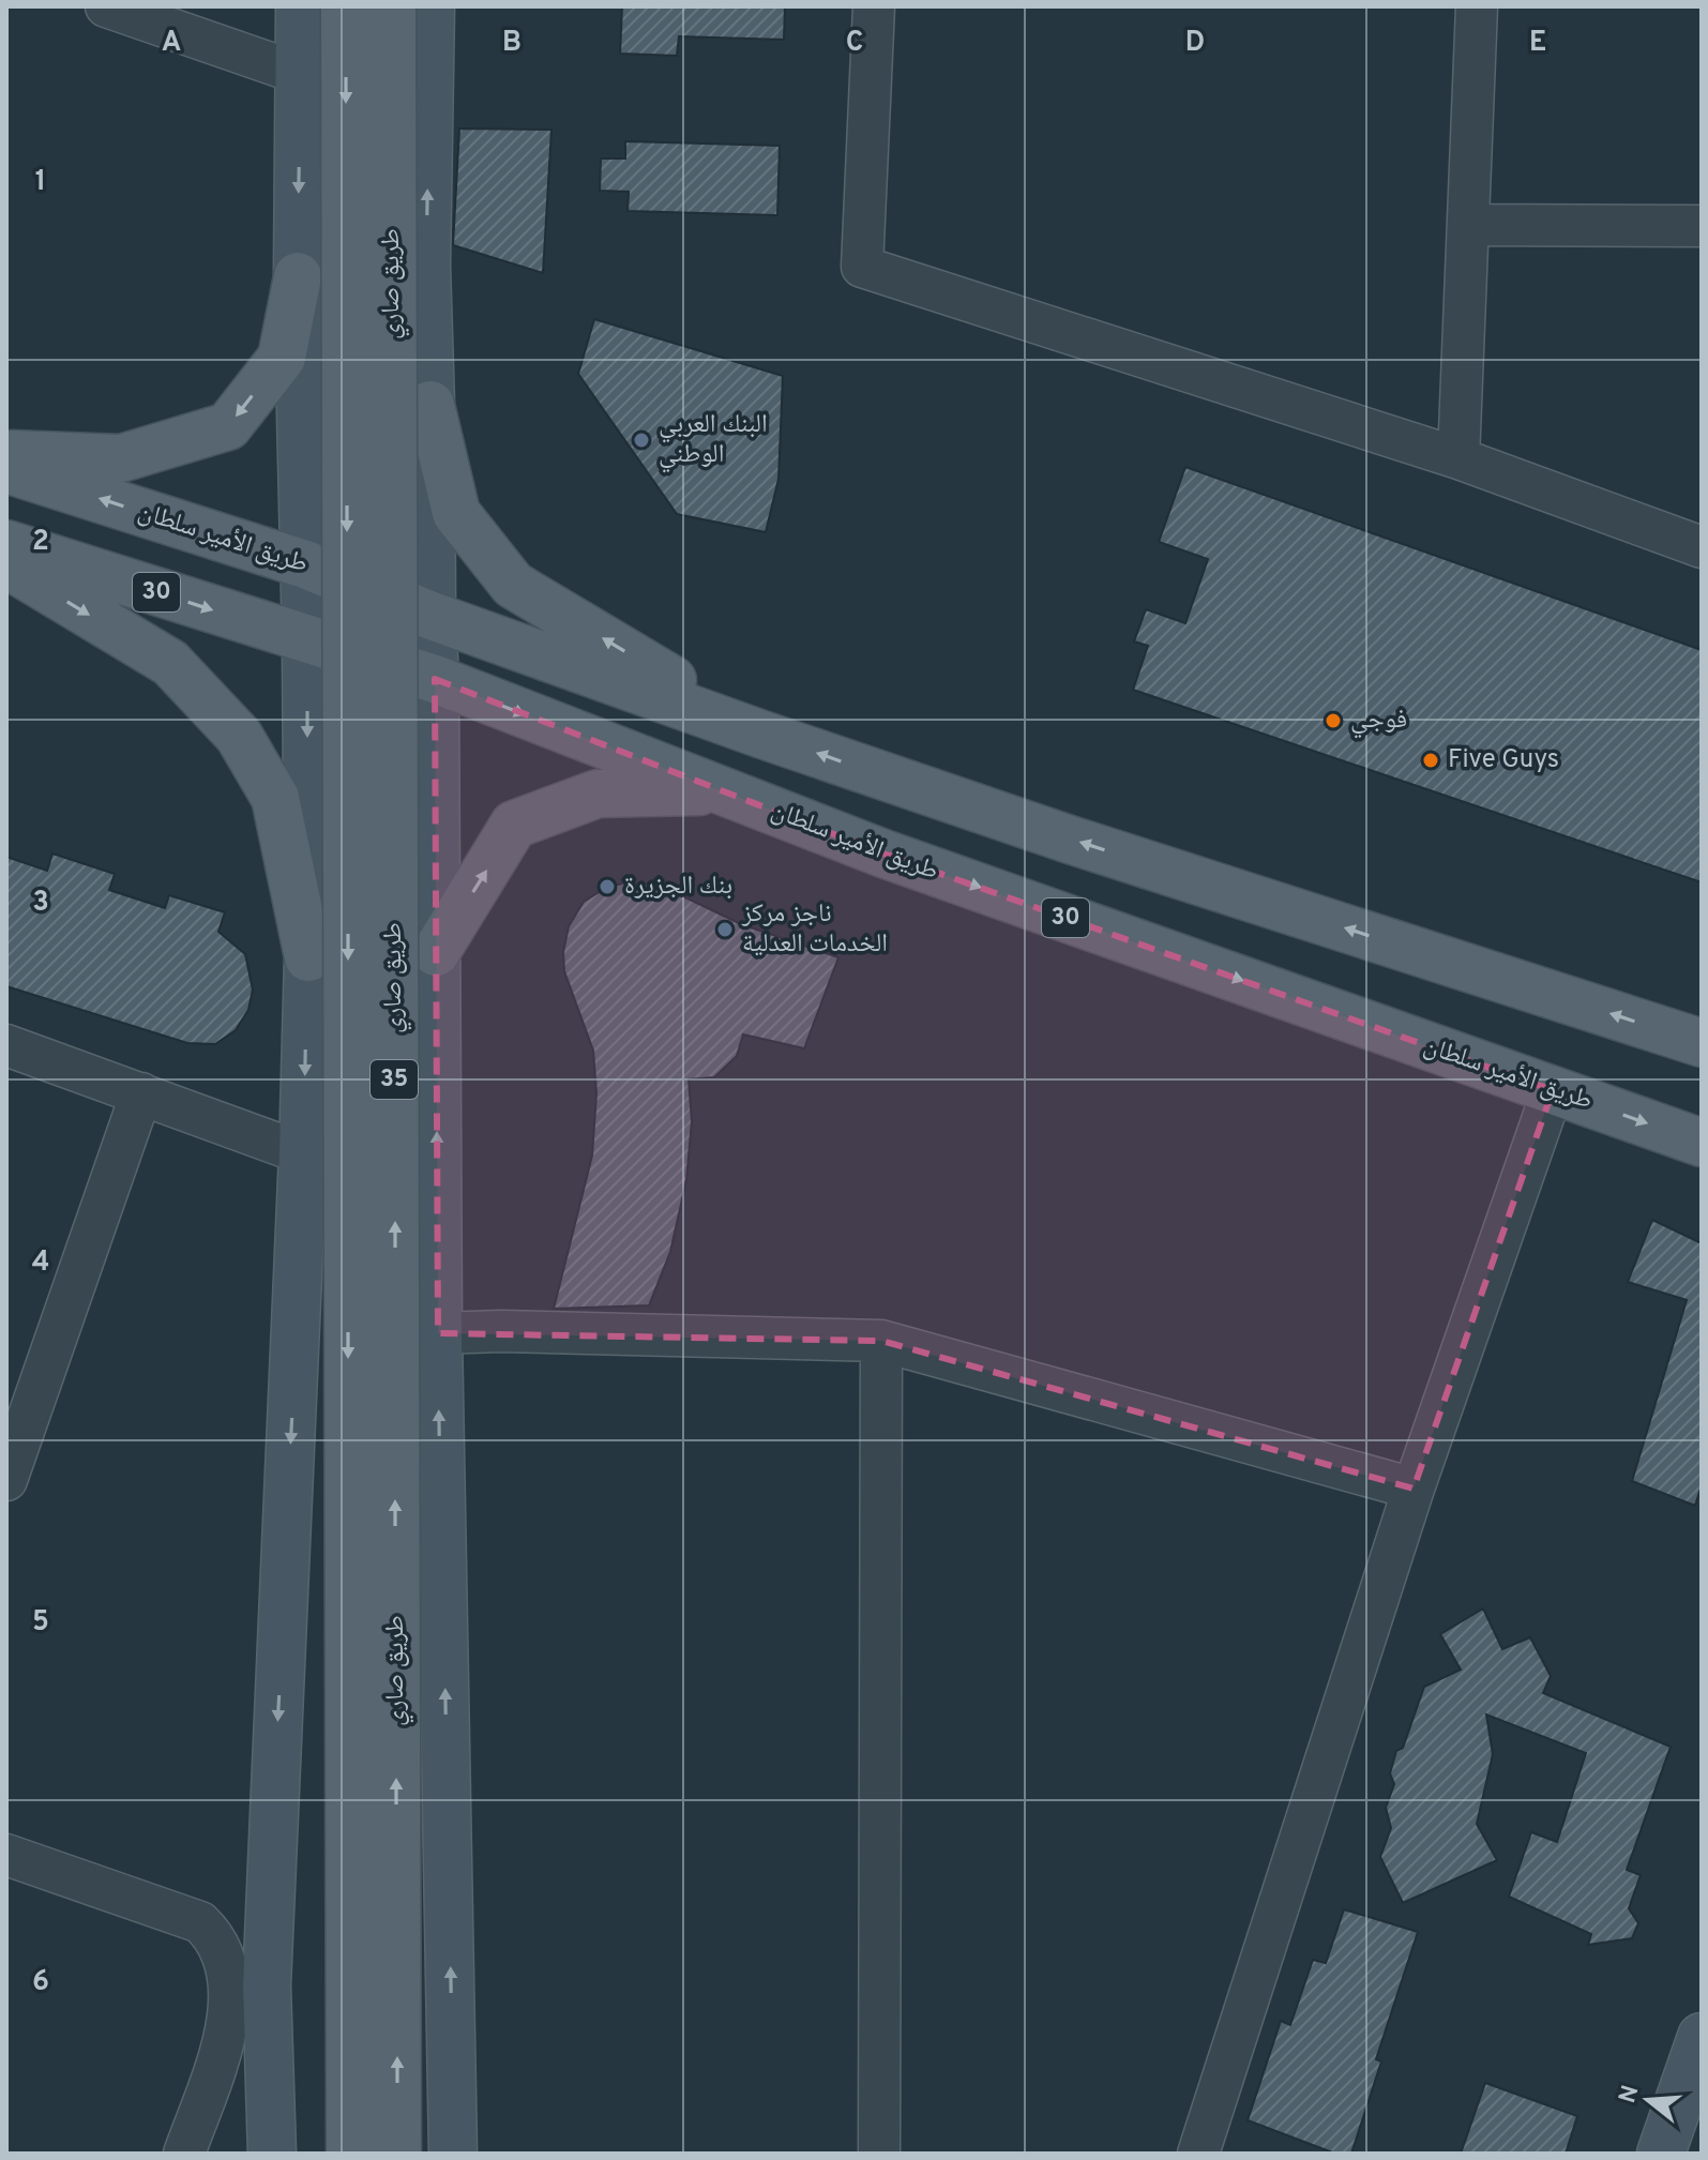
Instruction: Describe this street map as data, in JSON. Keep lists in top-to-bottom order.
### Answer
{
  "streets": {
    "main road": [
      "طريق صاري",
      "طريق الأمير سلطان",
      "30",
      "35"
    ]
  },
  "crossings": [
    ["طريق صاري", "طريق الأمير سلطان"]
  ],
  "places": [
    "البنك العربي الوطني",
    "فوجي",
    "Five Guys",
    "بنك الجزيرة",
    "ناجز مركز الخدمات العدلية"
  ],
  "north": "left",
  "grid": {
    "columns": [
      "A",
      "B",
      "C",
      "D",
      "E"
    ],
    "rows": [
      "1",
      "2",
      "3",
      "4",
      "5",
      "6"
    ]
  }
}
